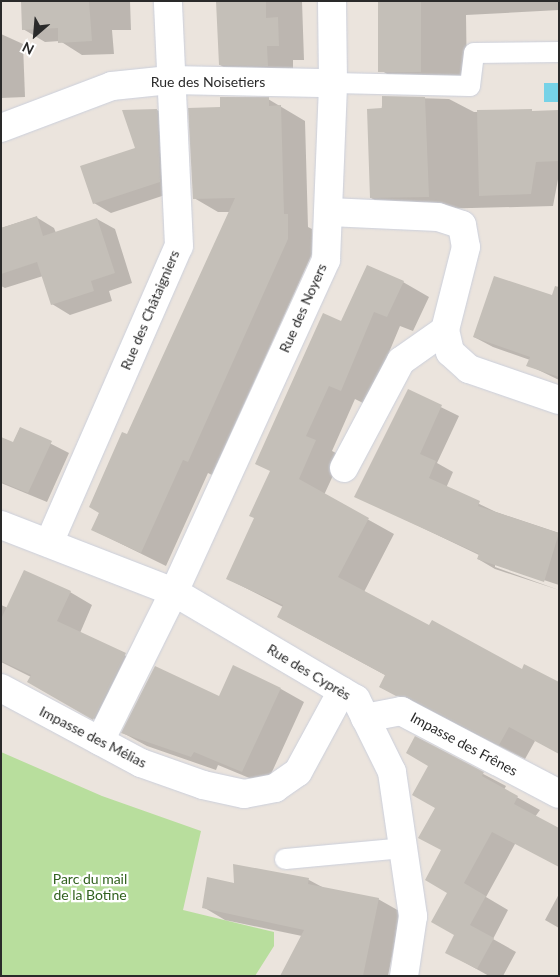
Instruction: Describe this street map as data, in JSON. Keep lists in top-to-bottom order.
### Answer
{
  "streets": {
    "street": [
      "Rue des Noisetiers",
      "Rue des Noyers",
      "Rue des Châtaigniers",
      "Rue des Cyprès",
      "Impasse des Mélias",
      "Impasse des Frênes"
    ]
  },
  "crossings": [
    ["Rue des Noisetiers", "Rue des Noyers"],
    ["Rue des Noisetiers", "Rue des Châtaigniers"],
    ["Rue des Noyers", "Rue des Cyprès"],
    ["Rue des Noyers", "Impasse des Mélias"],
    ["Rue des Châtaigniers", "Rue des Cyprès"],
    ["Rue des Cyprès", "Impasse des Mélias"],
    ["Rue des Cyprès", "Impasse des Frênes"]
  ],
  "parks": ["Parc du mail de la Botine"],
  "north": "bottom left"
}
